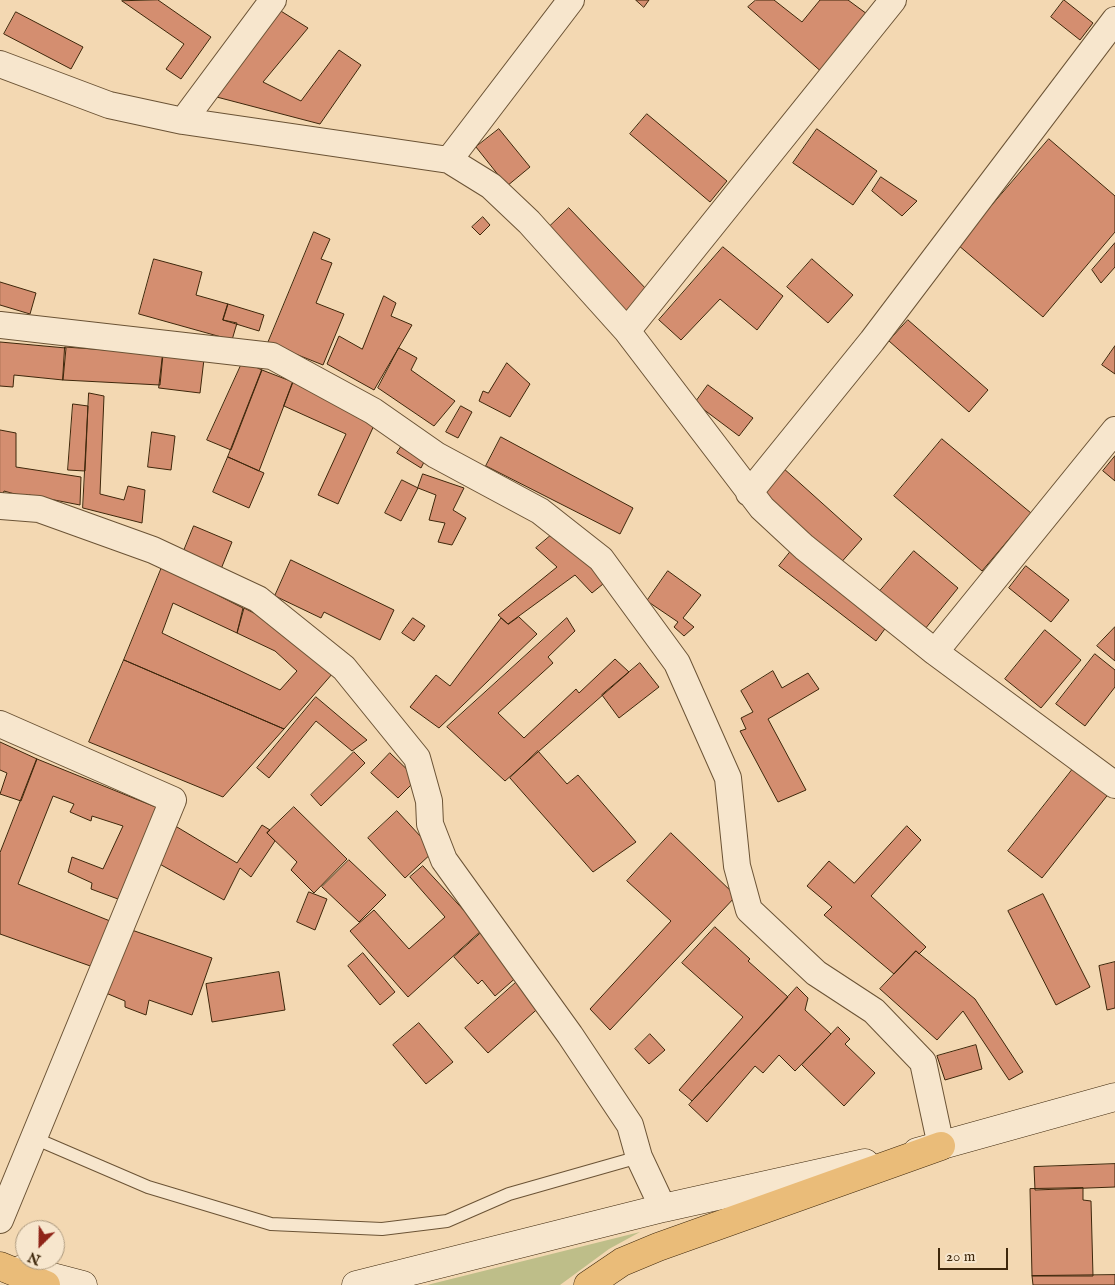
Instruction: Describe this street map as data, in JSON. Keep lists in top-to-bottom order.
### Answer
{
  "scale_bar": "20 m",
  "north": "bottom left"
}
